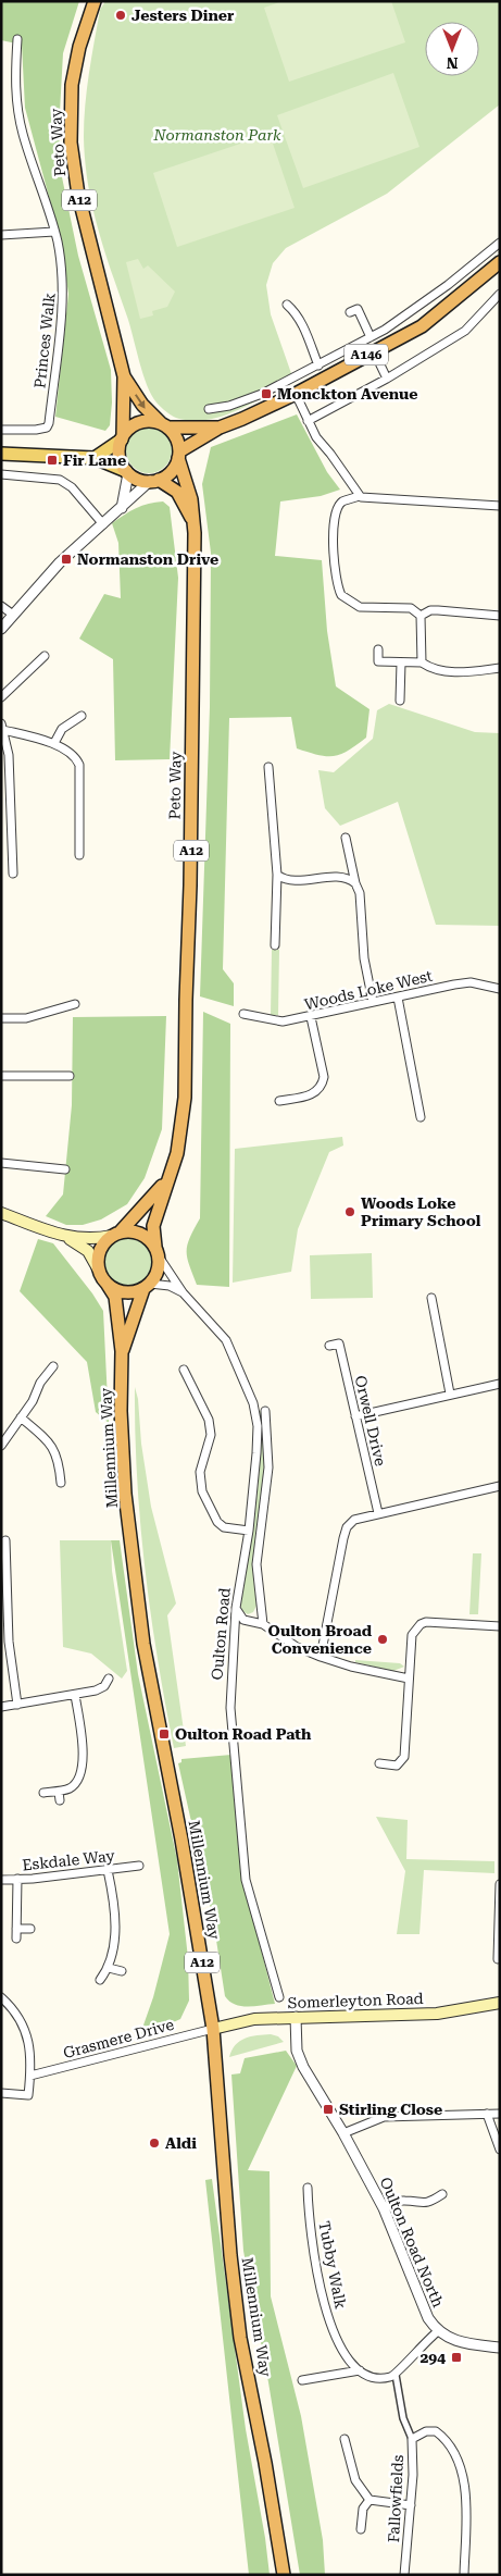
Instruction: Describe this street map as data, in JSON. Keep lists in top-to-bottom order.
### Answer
{
  "streets": {
    "highway": [
      "Peto Way",
      "A12",
      "A146",
      "Millennium Way"
    ],
    "main road": ["Somerleyton Road"],
    "street": [
      "Princes Walk",
      "Woods Loke West",
      "Orwell Drive",
      "Oulton Road",
      "Eskdale Way",
      "Grasmere Drive",
      "Oulton Road North",
      "Tubby Walk",
      "Fallowfields"
    ]
  },
  "crossings": [
    ["Peto Way", "A146"],
    ["Peto Way", "Millennium Way"],
    ["Peto Way", "Oulton Road"],
    ["Millennium Way", "Oulton Road"],
    ["Millennium Way", "Somerleyton Road"],
    ["Millennium Way", "Grasmere Drive"],
    ["Somerleyton Road", "Grasmere Drive"],
    ["Somerleyton Road", "Oulton Road North"]
  ],
  "parks": ["Normanston Park"],
  "places": {
    "other": [
      "Jesters Diner",
      "Woods Loke Primary School",
      "Oulton Broad Convenience",
      "Aldi"
    ],
    "transit": [
      "Monckton Avenue",
      "Fir Lane",
      "Normanston Drive",
      "Oulton Road Path",
      "Stirling Close",
      "294"
    ]
  },
  "north": "bottom"
}
